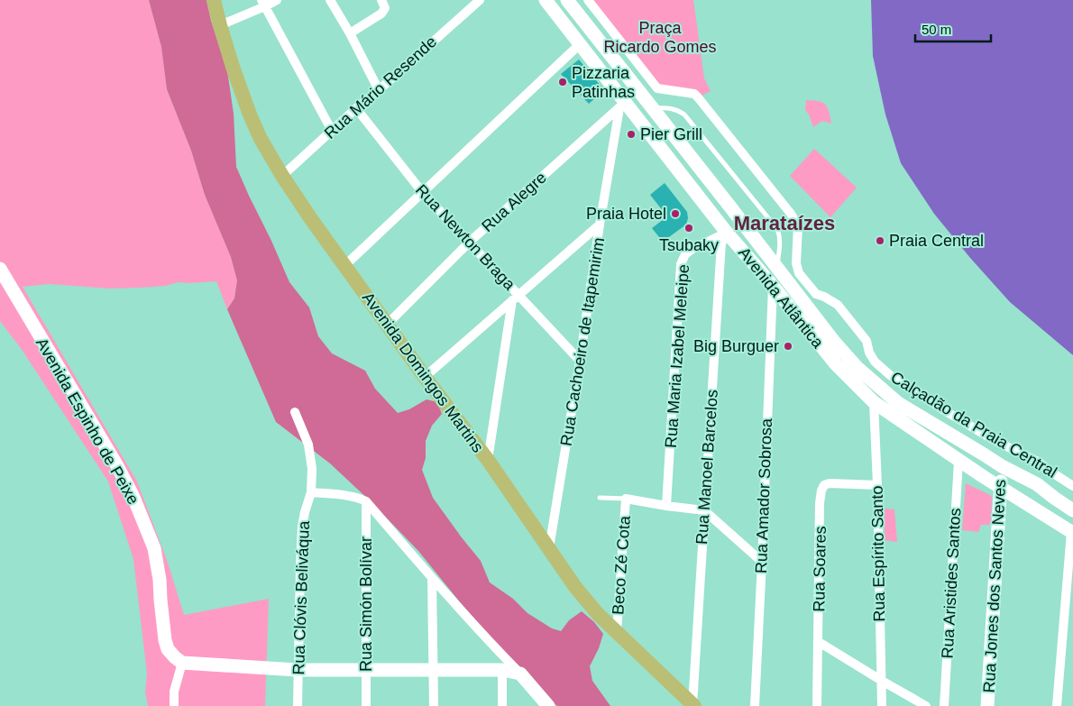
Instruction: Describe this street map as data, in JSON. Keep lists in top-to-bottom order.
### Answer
{
  "streets": {
    "main road": ["Avenida Domingos Martins"],
    "street": [
      "Rua Mário Resende",
      "Rua Alegre",
      "Rua Newton Braga",
      "Avenida Atlântica",
      "Rua Cachoeiro de Itapemirim",
      "Rua Maria Izabel Meleipe",
      "Avenida Espinho de Peixe",
      "Calçadão da Praia Central",
      "Rua Manoel Barcelos",
      "Rua Amador Sobrosa",
      "Rua Espírito Santo",
      "Beco Zé Cota",
      "Rua Soares",
      "Rua Aristides Santos",
      "Rua Jones dos Santos Neves",
      "Rua Clóvis Beliváqua",
      "Rua Simón Bolívar"
    ]
  },
  "crossings": [
    ["Rua Mário Resende", "Rua Newton Braga"],
    ["Rua Mário Resende", "Avenida Domingos Martins"],
    ["Rua Alegre", "Rua Newton Braga"],
    ["Rua Alegre", "Avenida Atlântica"],
    ["Rua Alegre", "Rua Cachoeiro de Itapemirim"],
    ["Rua Alegre", "Avenida Domingos Martins"],
    ["Rua Newton Braga", "Rua Cachoeiro de Itapemirim"],
    ["Avenida Atlântica", "Rua Cachoeiro de Itapemirim"],
    ["Avenida Atlântica", "Rua Maria Izabel Meleipe"],
    ["Avenida Atlântica", "Rua Manoel Barcelos"],
    ["Avenida Atlântica", "Rua Amador Sobrosa"],
    ["Avenida Atlântica", "Rua Espírito Santo"],
    ["Avenida Atlântica", "Rua Aristides Santos"],
    ["Avenida Atlântica", "Rua Jones dos Santos Neves"],
    ["Rua Cachoeiro de Itapemirim", "Avenida Domingos Martins"],
    ["Rua Maria Izabel Meleipe", "Rua Manoel Barcelos"],
    ["Avenida Domingos Martins", "Rua Manoel Barcelos"],
    ["Avenida Domingos Martins", "Beco Zé Cota"],
    ["Rua Espírito Santo", "Rua Soares"]
  ],
  "districts": ["Marataízes"],
  "parks": ["Praça Ricardo Gomes"],
  "places": [
    "Pizzaria Patinhas",
    "Pier Grill",
    "Praia Hotel",
    "Tsubaky",
    "Praia Central",
    "Big Burguer"
  ],
  "scale_bar": "50 m"
}
